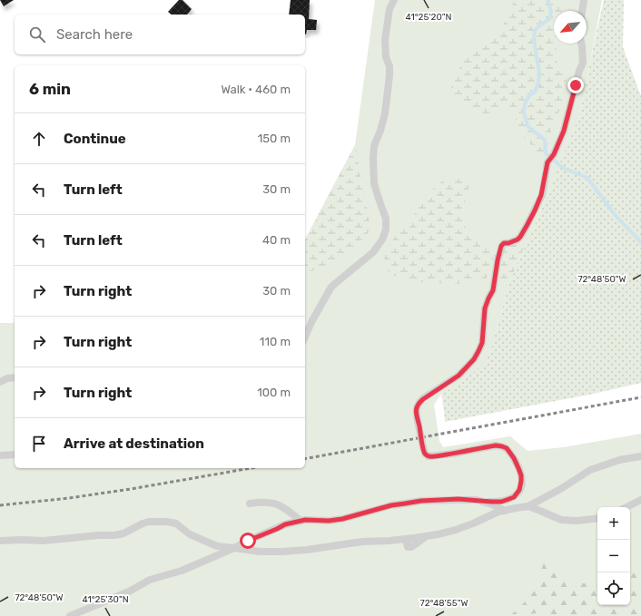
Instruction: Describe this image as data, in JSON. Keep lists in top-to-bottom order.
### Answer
{
  "north": "bottom left",
  "page": {
    "search": "Search here",
    "heading": ["6 min", "Walk · 460 m"],
    "list": [
      ["Continue", "150 m"],
      ["Turn left", "30 m"],
      ["Turn left", "40 m"],
      ["Turn right", "30 m"],
      ["Turn right", "110 m"],
      ["Turn right", "100 m"],
      "Arrive at destination"
    ],
    "map_buttons": ["+", "−"]
  },
  "coordinates": [
    "41°25'20\"N",
    "72°48'50\"W",
    "41°25'30\"N",
    "72°48'55\"W"
  ]
}
